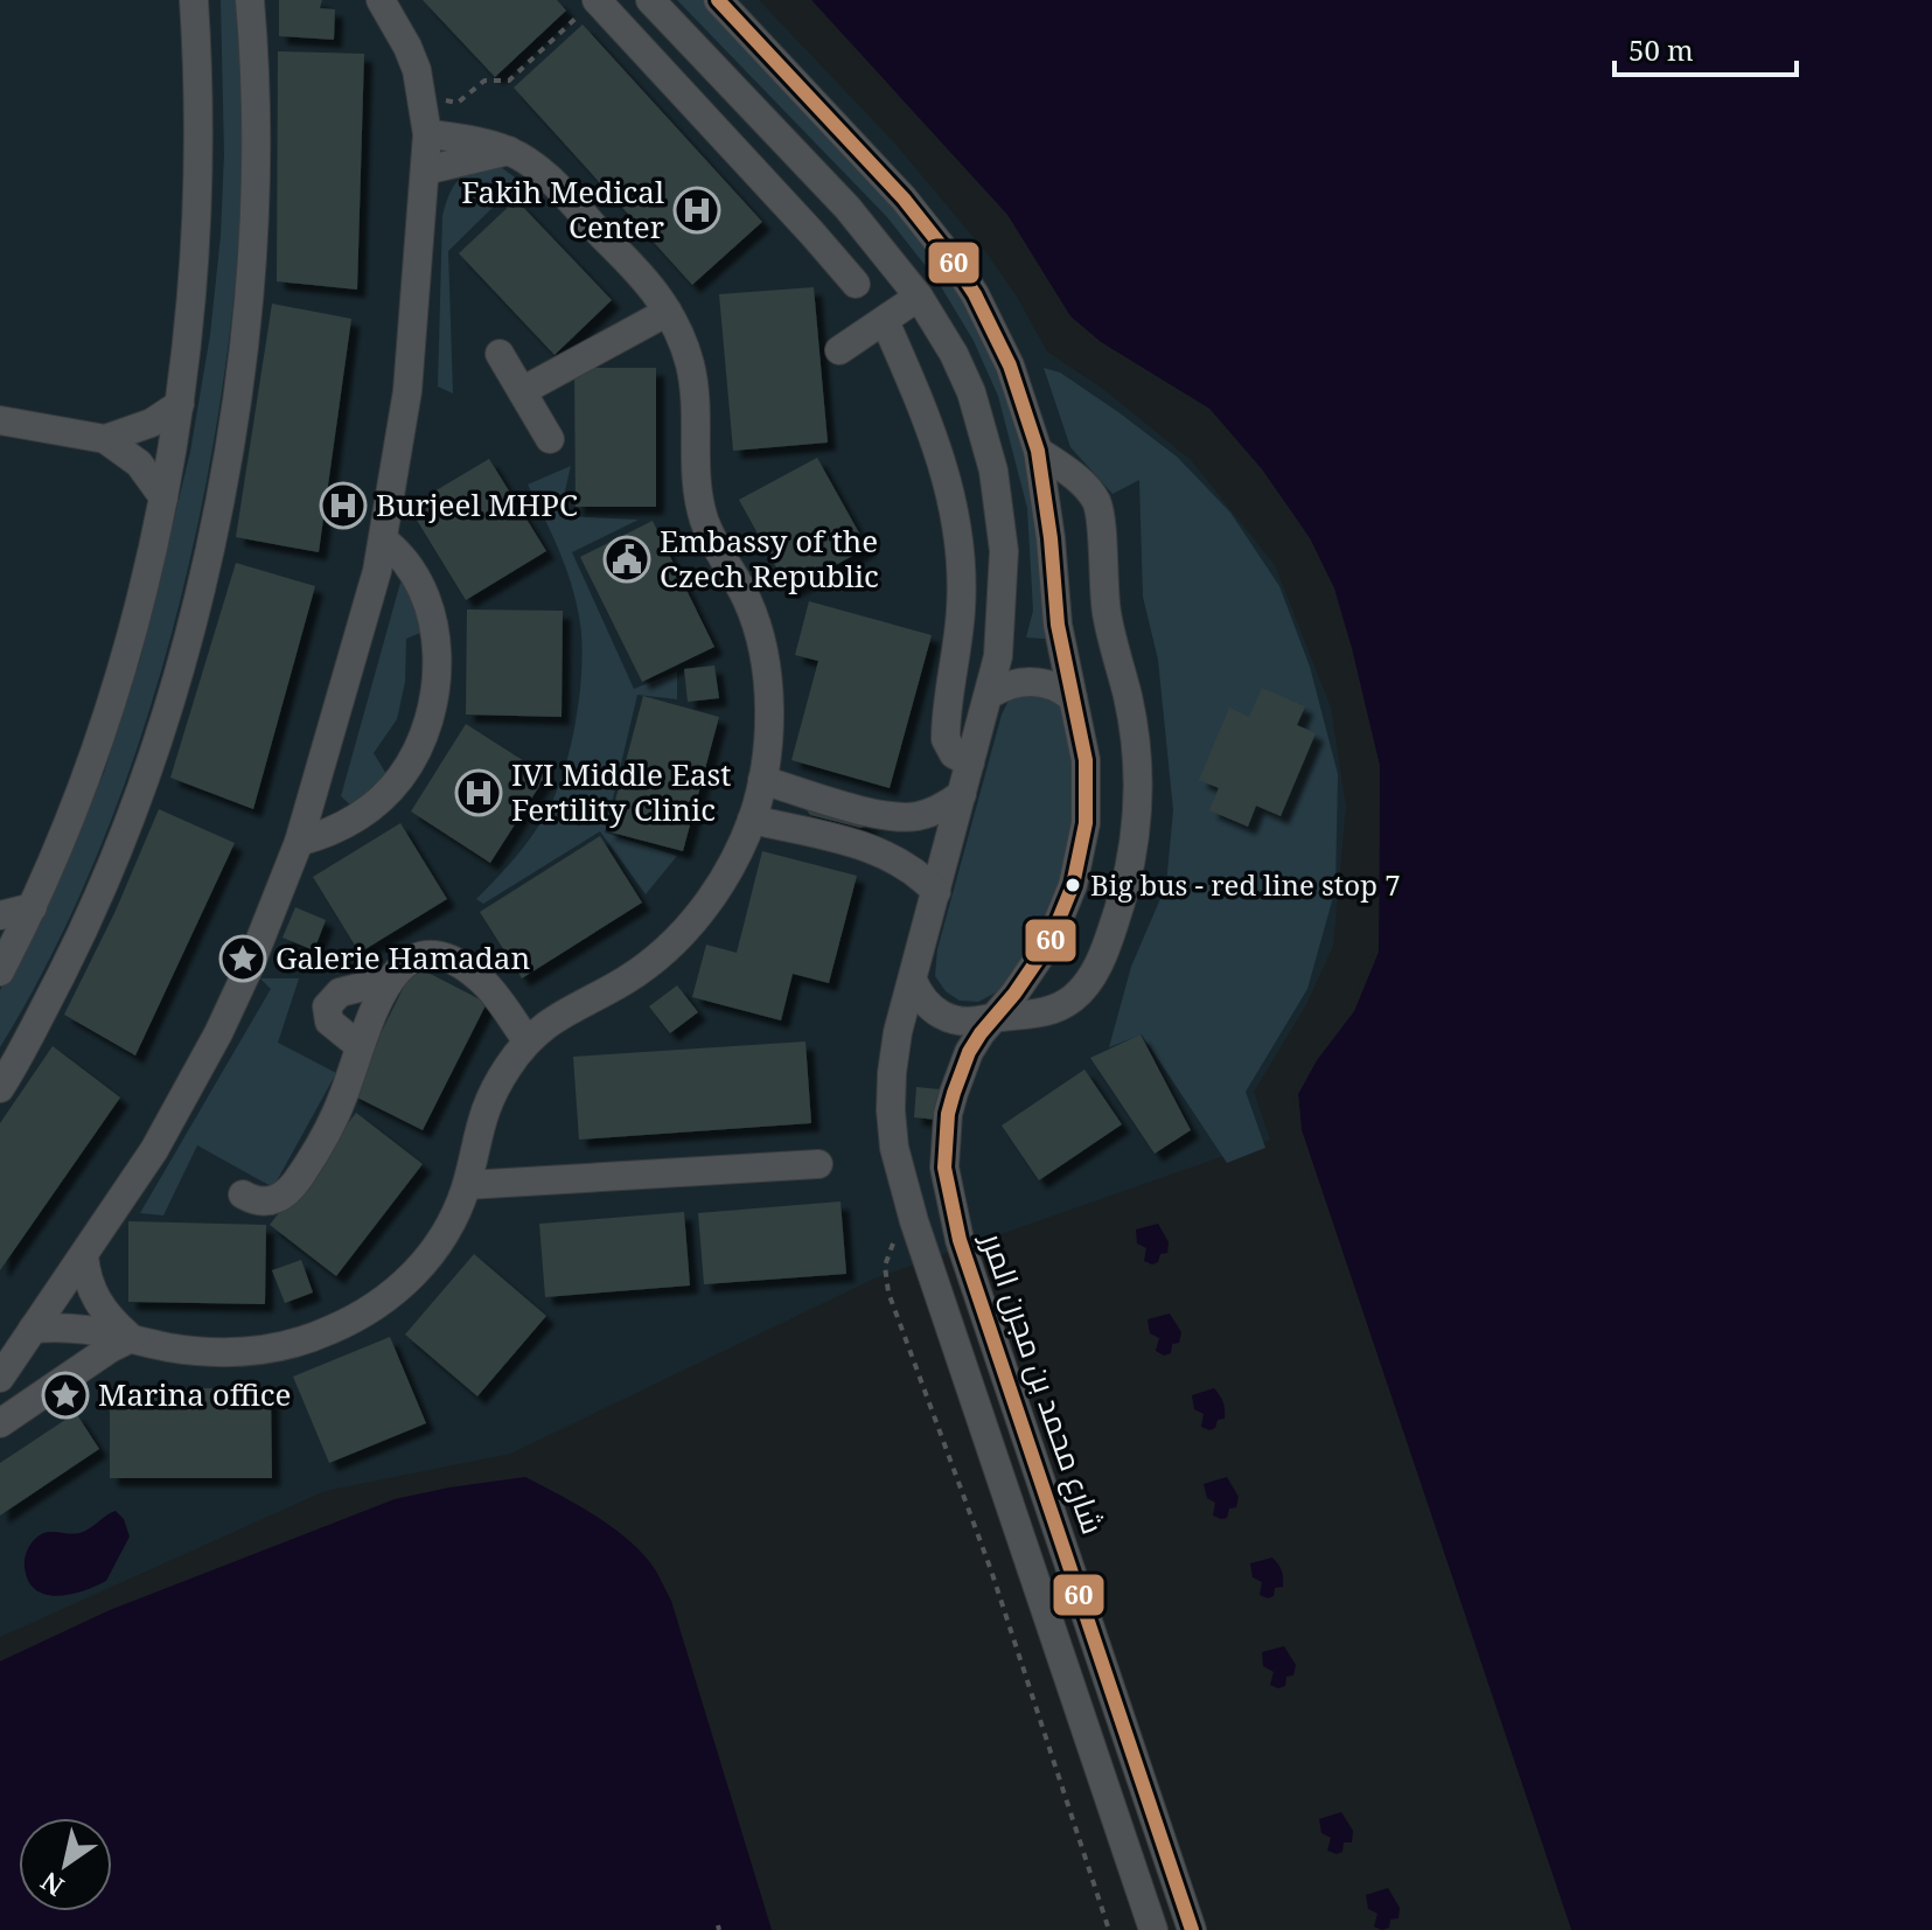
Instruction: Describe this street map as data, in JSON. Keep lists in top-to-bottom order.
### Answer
{
  "streets": {
    "street": ["شارع محمد بن مجرن المرر"]
  },
  "places": {
    "hospital": ["Fakih Medical Center", "Burjeel MHPC", "IVI Middle East Fertility Clinic"],
    "public building": ["Embassy of the Czech Republic"],
    "other": ["Big bus - red line stop 7"],
    "place": ["Galerie Hamadan", "Marina office"]
  },
  "lines": ["transit line 60"],
  "scale_bar": "50 m",
  "north": "bottom left"
}
